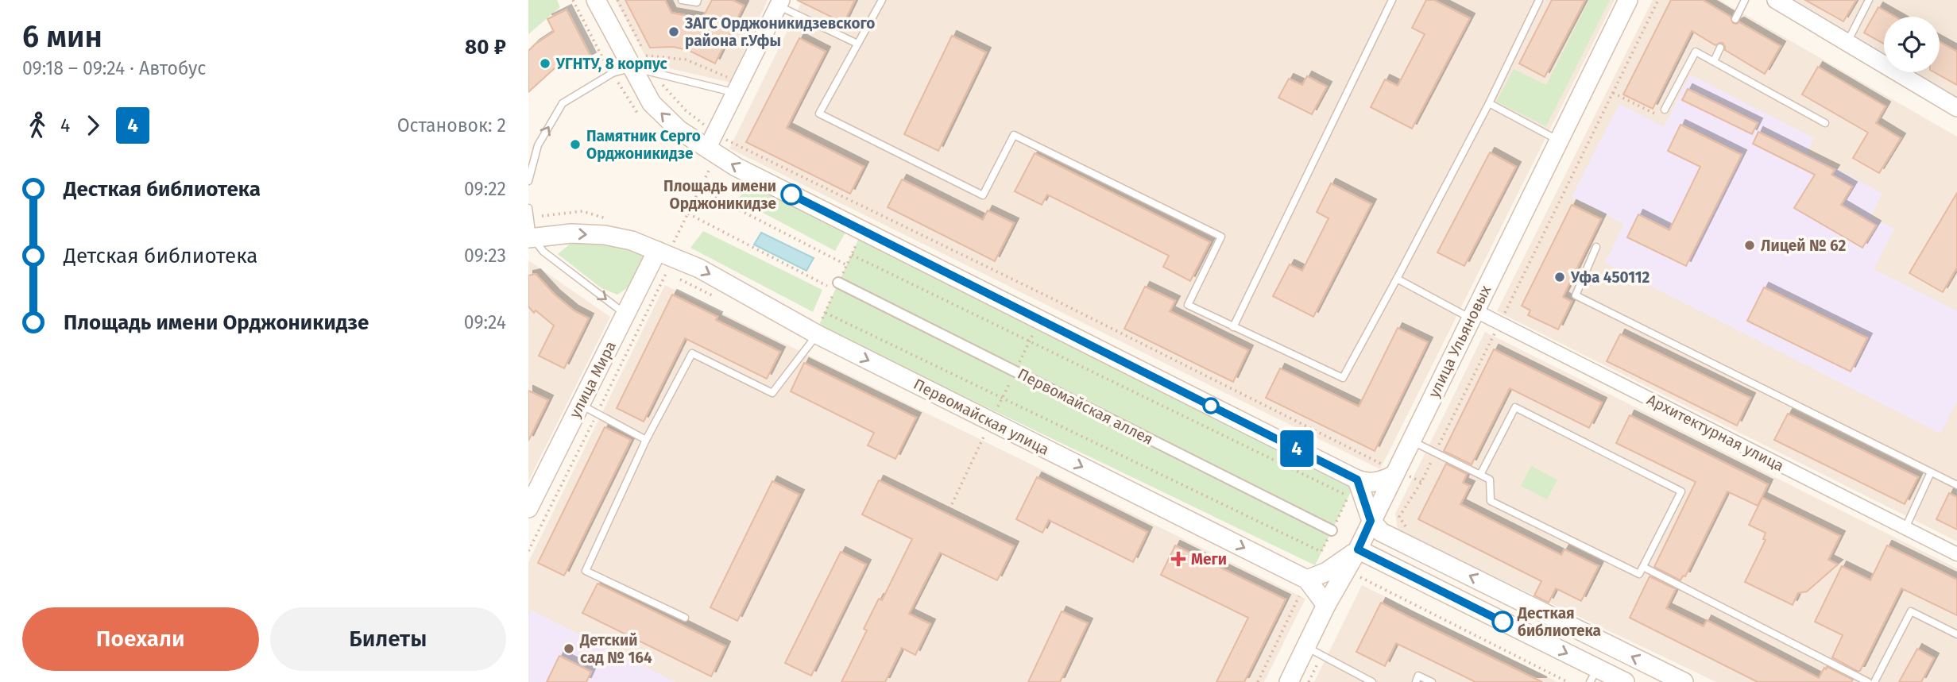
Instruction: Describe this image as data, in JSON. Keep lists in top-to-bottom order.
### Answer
{
  "streets": {
    "main road": ["улица Ульяновых", "улица Мира", "Первомайская улица"],
    "street": ["Первомайская аллея", "Архитектурная улица"]
  },
  "crossings": [
    ["улица Ульяновых", "Первомайская улица"],
    ["улица Ульяновых", "Архитектурная улица"],
    ["улица Мира", "Первомайская улица"]
  ],
  "places": {
    "other": [
      "ЗАГС Орджоникидзевского района г.Уфы",
      "УГНТУ, 8 корпус",
      "Памятник Серго Орджоникидзе",
      "Площадь имени Орджоникидзе",
      "Лицей № 62",
      "Уфа 450112",
      "Десткая библиотека",
      "Детский сад № 164"
    ],
    "health": ["Меги"]
  },
  "lines": ["bus line 4"],
  "page": {
    "heading": ["6 мин", "09:18 – 09:24 · Автобус", "80 ₽"],
    "on_map": "4",
    "legs": ["4", "4", "Остановок: 2"],
    "list": [
      {
        "name": "Десткая библиотека",
        "value": "09:22"
      },
      {
        "name": "Детская библиотека",
        "value": "09:23"
      },
      {
        "name": "Площадь имени Орджоникидзе",
        "value": "09:24"
      }
    ],
    "buttons": ["Поехали", "Билеты"]
  }
}
